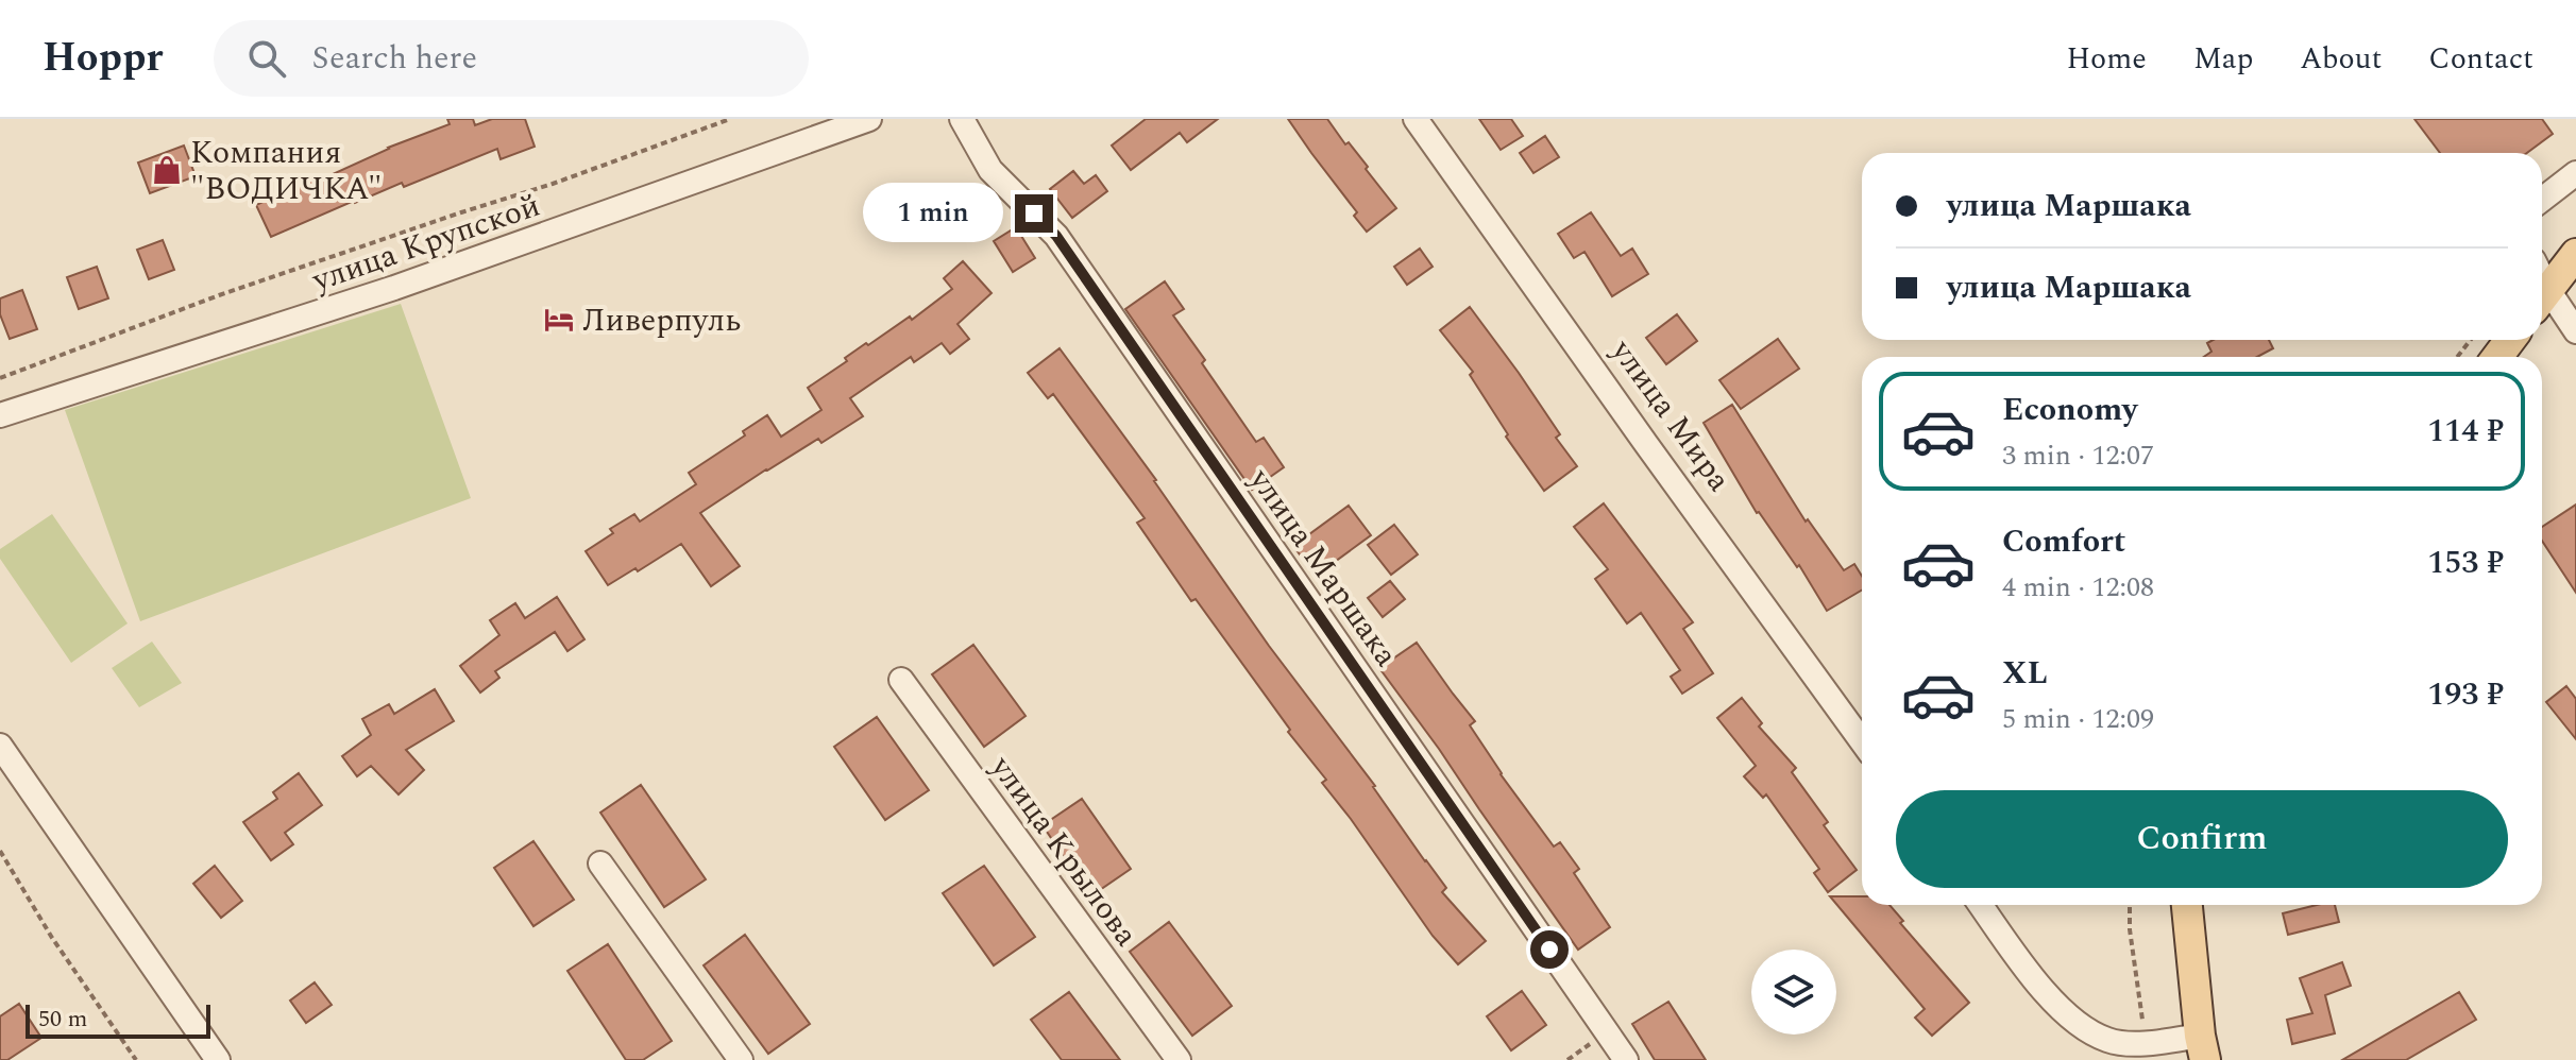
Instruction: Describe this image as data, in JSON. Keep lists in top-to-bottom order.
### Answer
{
  "streets": {
    "street": [
      "улица Крупской",
      "улица Мира",
      "улица Маршака",
      "улица Крылова"
    ]
  },
  "places": {
    "shop": ["Компания \"ВОДИЧКА\""],
    "hotel": ["Ливерпуль"]
  },
  "scale_bar": "50 m",
  "page": {
    "header": "Hoppr",
    "search": "Search here",
    "nav": [
      "Home",
      "Map",
      "About",
      "Contact"
    ],
    "banner": ["улица Маршака", "улица Маршака"],
    "bubble": "1 min",
    "list": [
      {
        "name": "Economy",
        "note": "3 min · 12:07",
        "value": "114 ₽"
      },
      {
        "name": "Comfort",
        "note": "4 min · 12:08",
        "value": "153 ₽"
      },
      {
        "name": "XL",
        "note": "5 min · 12:09",
        "value": "193 ₽"
      }
    ],
    "buttons": "Confirm",
    "scale": "50 m"
  }
}
